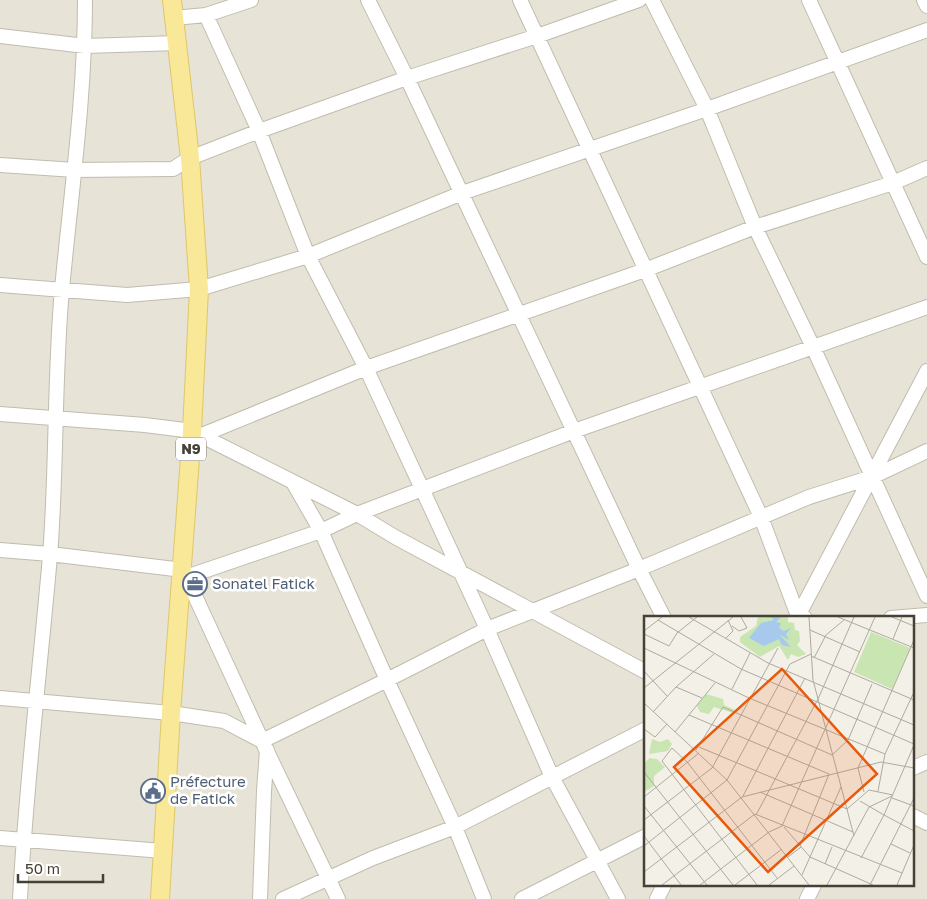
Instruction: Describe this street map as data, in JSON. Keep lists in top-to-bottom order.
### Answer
{
  "streets": {
    "main road": ["N9"]
  },
  "places": {
    "office": ["Sonatel Fatick"],
    "public building": ["Préfecture de Fatick"]
  },
  "scale_bar": "50 m"
}
